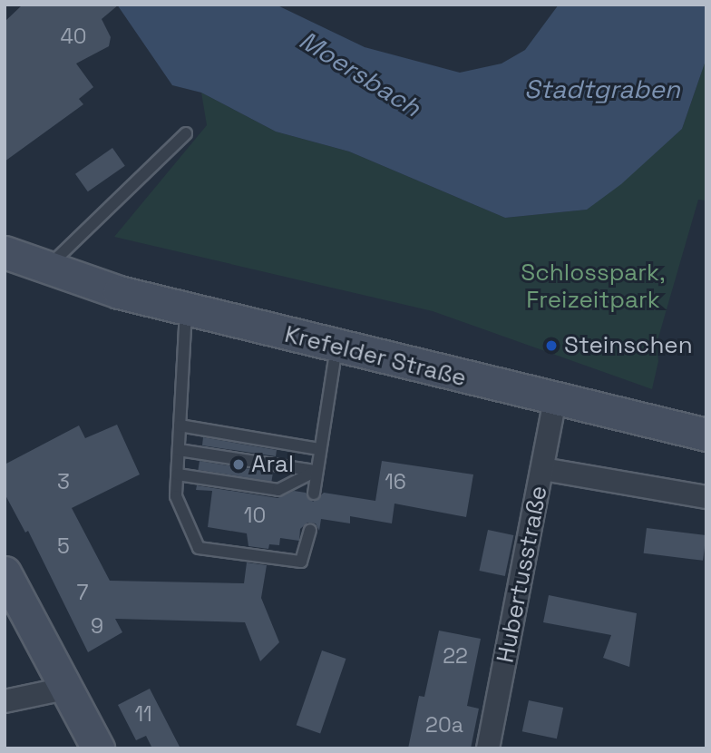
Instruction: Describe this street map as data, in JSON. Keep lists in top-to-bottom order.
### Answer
{
  "streets": {
    "main road": ["Krefelder Straße"],
    "street": ["Hubertusstraße"]
  },
  "crossings": [
    ["Krefelder Straße", "Hubertusstraße"]
  ],
  "water": ["Moersbach", "Stadtgraben"],
  "parks": ["Schlosspark, Freizeitpark"],
  "places": ["Steinschen", "Aral"],
  "house_numbers": [
    "40",
    "3",
    "16",
    "10",
    "5",
    "7",
    "9",
    "22",
    "11",
    "20a"
  ]
}
